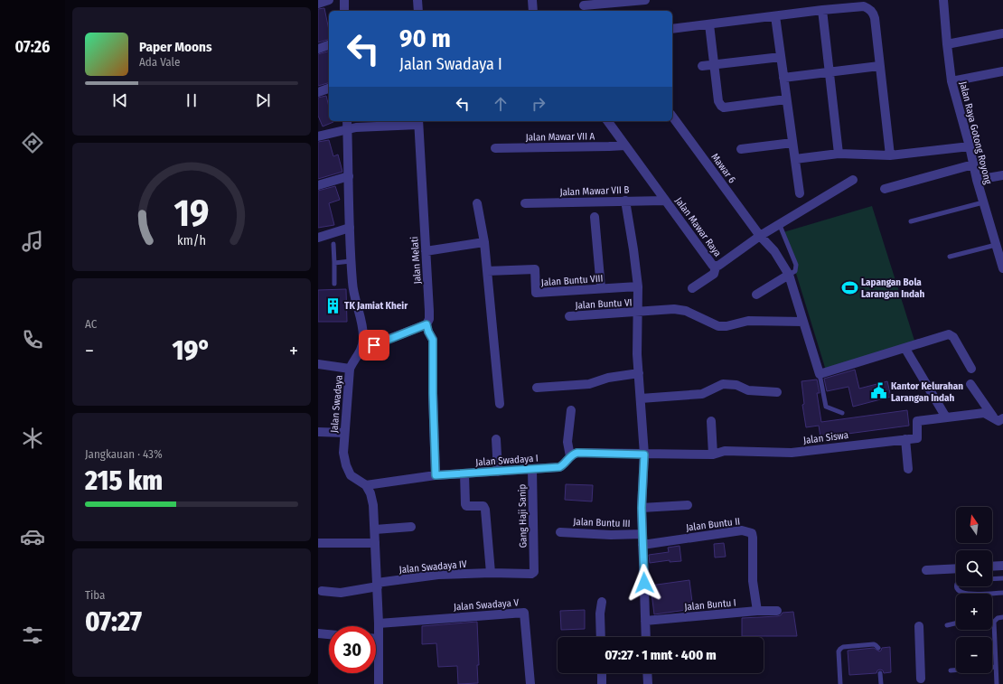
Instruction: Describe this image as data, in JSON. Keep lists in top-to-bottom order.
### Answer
{
  "streets": {
    "street": [
      "Jalan Raya Gotong Royong",
      "Jalan Mawar VII A",
      "Mawar 6",
      "Jalan Mawar VII B",
      "Jalan Mawar Raya",
      "Jalan Melati",
      "Jalan Buntu VIII",
      "Jalan Buntu VI",
      "Jalan Swadaya",
      "Jalan Siswa",
      "Jalan Swadaya I",
      "Gang Haji Sanip",
      "Jalan Buntu III",
      "Jalan Buntu II",
      "Jalan Swadaya IV",
      "Jalan Swadaya V",
      "Jalan Buntu I"
    ]
  },
  "crossings": [
    ["Jalan Mawar VII A", "Jalan Mawar Raya"],
    ["Mawar 6", "Jalan Mawar Raya"],
    ["Mawar 6", "Jalan Buntu VI"],
    ["Jalan Mawar VII B", "Jalan Mawar Raya"],
    ["Jalan Melati", "Jalan Swadaya"],
    ["Jalan Swadaya", "Jalan Swadaya I"],
    ["Jalan Siswa", "Jalan Swadaya I"],
    ["Jalan Swadaya I", "Gang Haji Sanip"],
    ["Gang Haji Sanip", "Jalan Swadaya IV"],
    ["Jalan Buntu II", "Jalan Buntu I"]
  ],
  "places": {
    "sports": ["Lapangan Bola Larangan Indah"],
    "building": ["TK Jamiat Kheir"],
    "public building": ["Kantor Kelurahan Larangan Indah"]
  },
  "north": "top",
  "page": {
    "tabs": "07:26",
    "turn": ["90 m", "Jalan Swadaya I"],
    "song": ["Paper Moons", "Ada Vale"],
    "tile": [
      "AC",
      ["Jangkauan · 43%", "215 km"],
      ["Tiba", "07:27"]
    ],
    "heat": ["−", "19°", "+"],
    "map_buttons": ["+", "−"],
    "limit": "30",
    "trip": "07:27 · 1 mnt · 400 m",
    "gauge": ["19", "km/h"]
  }
}
